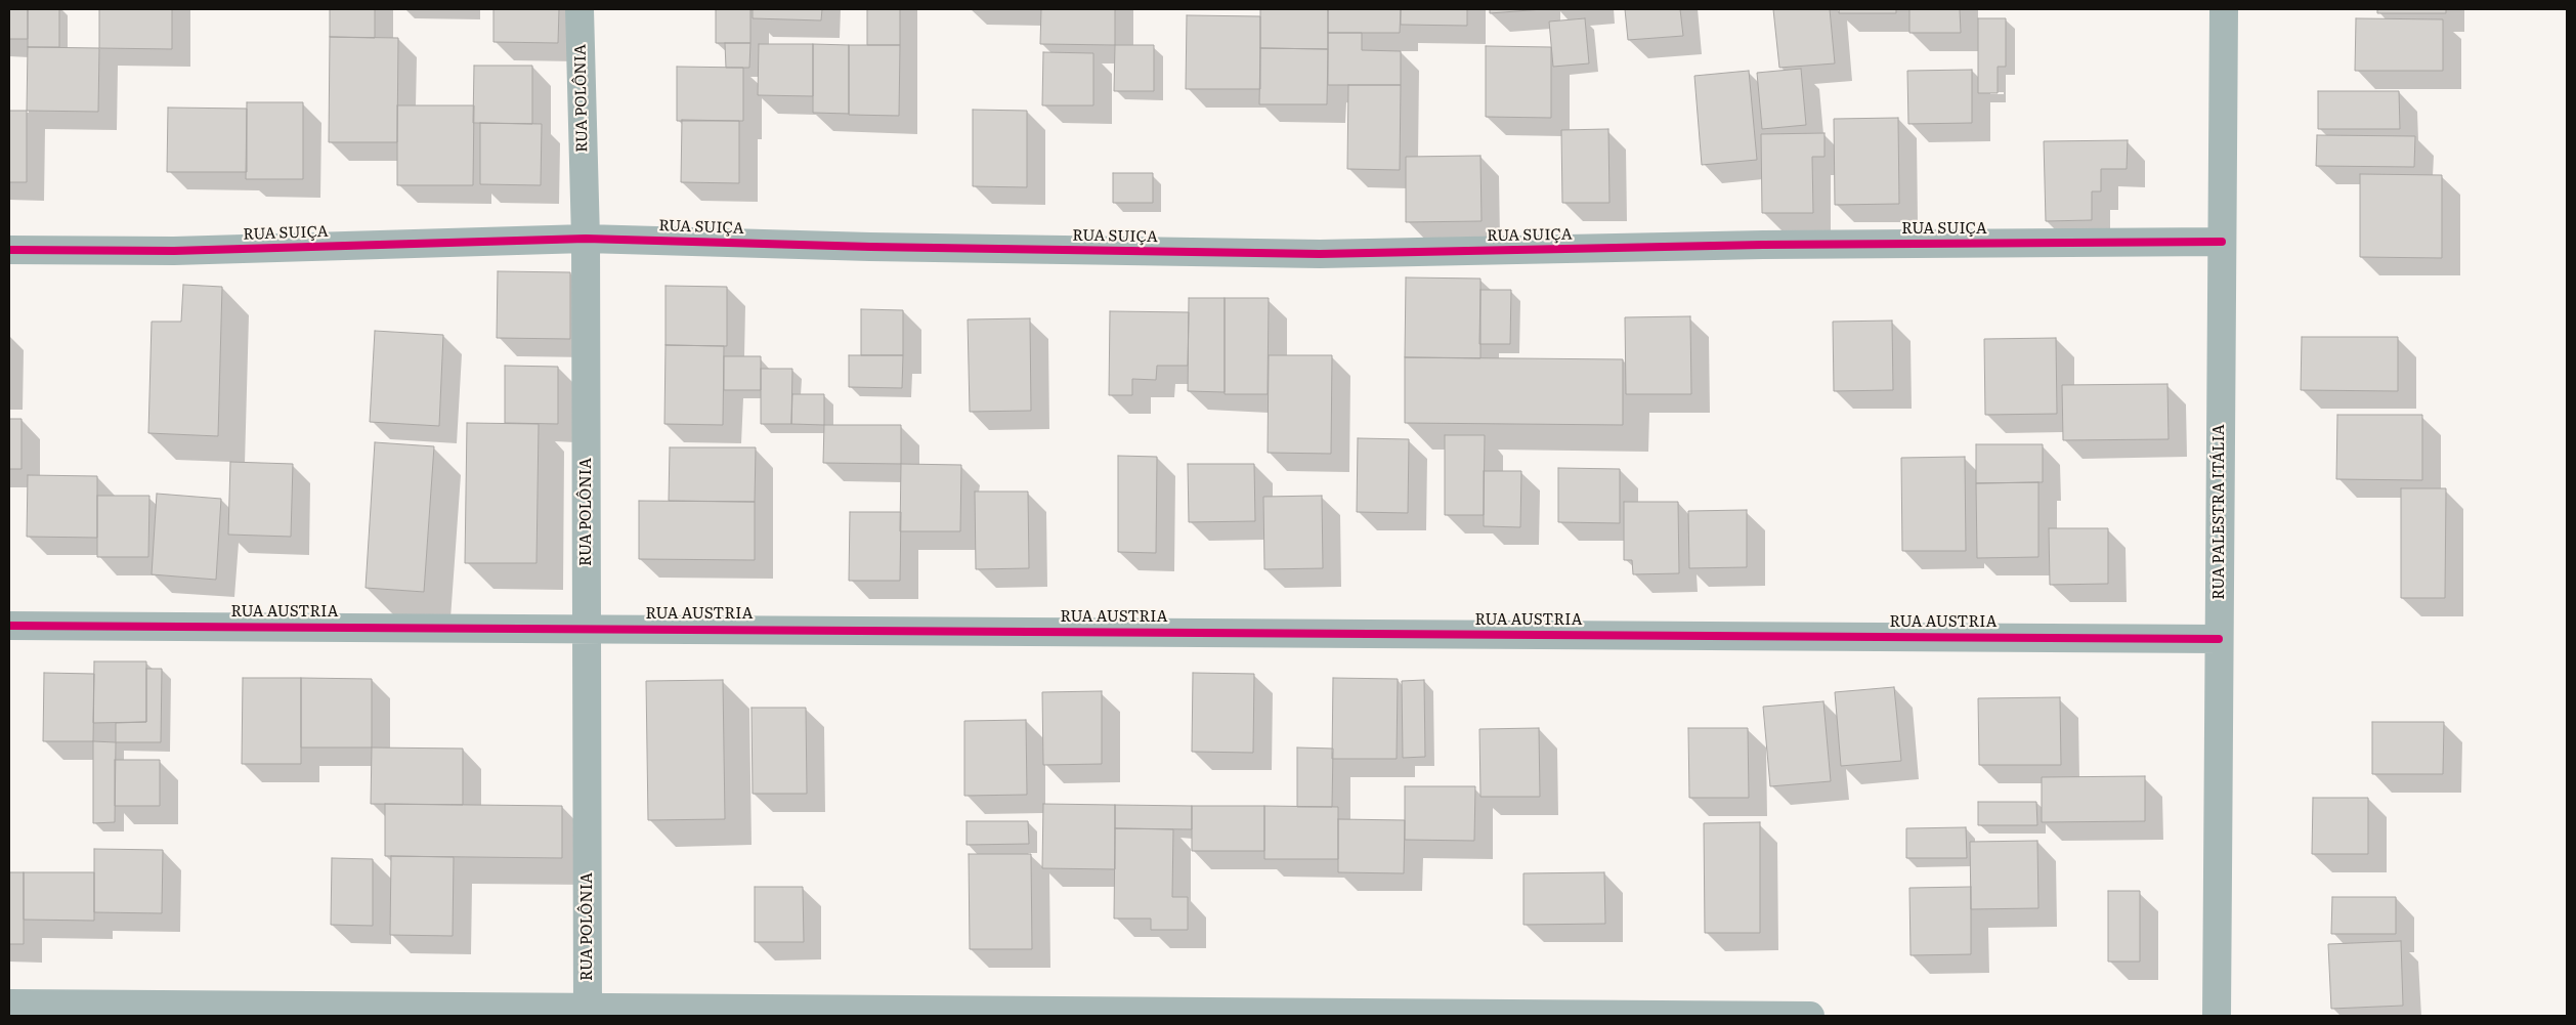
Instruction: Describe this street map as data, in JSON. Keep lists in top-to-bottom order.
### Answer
{
  "streets": {
    "street": [
      "RUA POLÔNIA",
      "RUA SUIÇA",
      "RUA PALESTRA ITÁLIA",
      "RUA AUSTRIA"
    ]
  },
  "crossings": [
    ["RUA POLÔNIA", "RUA SUIÇA"],
    ["RUA POLÔNIA", "RUA AUSTRIA"],
    ["RUA SUIÇA", "RUA PALESTRA ITÁLIA"],
    ["RUA PALESTRA ITÁLIA", "RUA AUSTRIA"]
  ]
}
